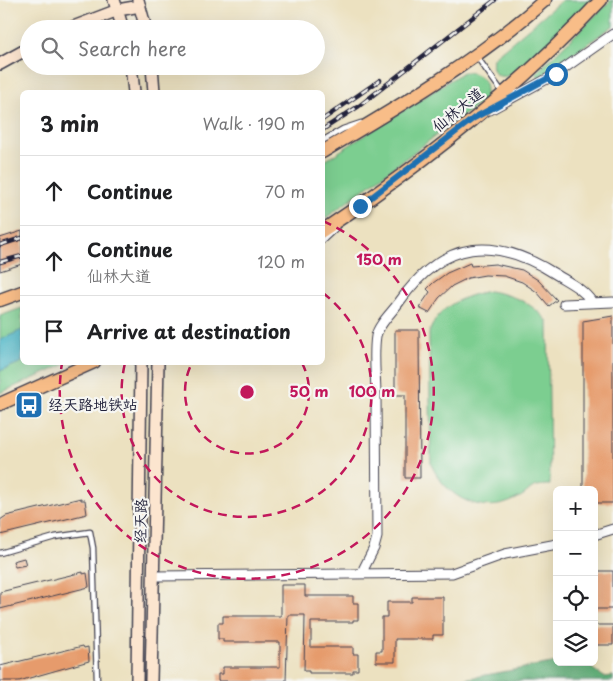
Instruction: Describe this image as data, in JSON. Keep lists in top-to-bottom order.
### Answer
{
  "streets": {
    "main road": ["仙林大道", "经天路"]
  },
  "places": {
    "bus stop": ["经天路地铁站"]
  },
  "page": {
    "search": "Search here",
    "heading": ["3 min", "Walk · 190 m"],
    "list": [
      ["Continue", "70 m"],
      ["Continue", "仙林大道", "120 m"],
      "Arrive at destination"
    ],
    "map_buttons": ["+", "−"]
  },
  "rings": ["150 m", "50 m", "100 m"]
}
